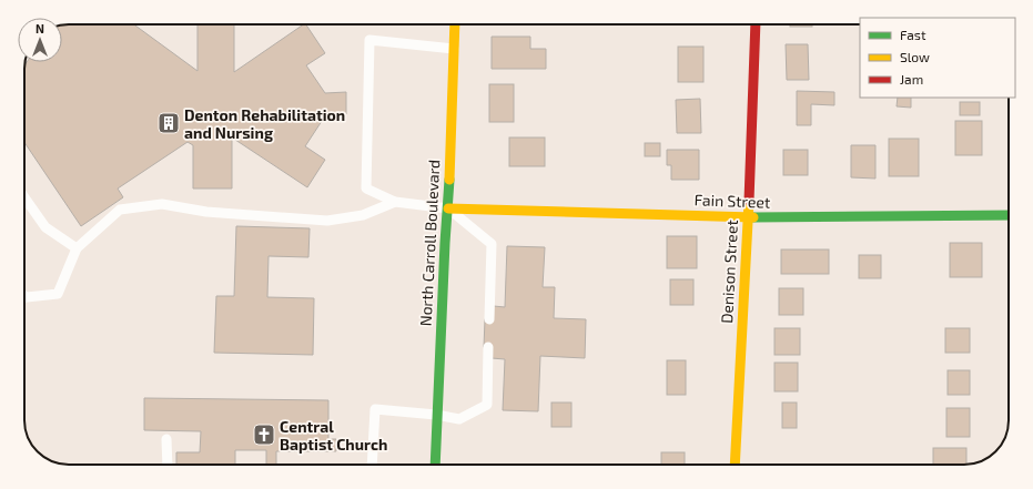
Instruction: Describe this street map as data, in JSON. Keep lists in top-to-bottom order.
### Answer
{
  "streets": {
    "street": ["Fain Street", "North Carroll Boulevard", "Denison Street"]
  },
  "crossings": [
    ["Fain Street", "North Carroll Boulevard"],
    ["Fain Street", "Denison Street"]
  ],
  "places": {
    "building": ["Denton Rehabilitation and Nursing"],
    "church": ["Central Baptist Church"]
  },
  "legend": ["Fast", "Slow", "Jam"],
  "north": "top"
}
